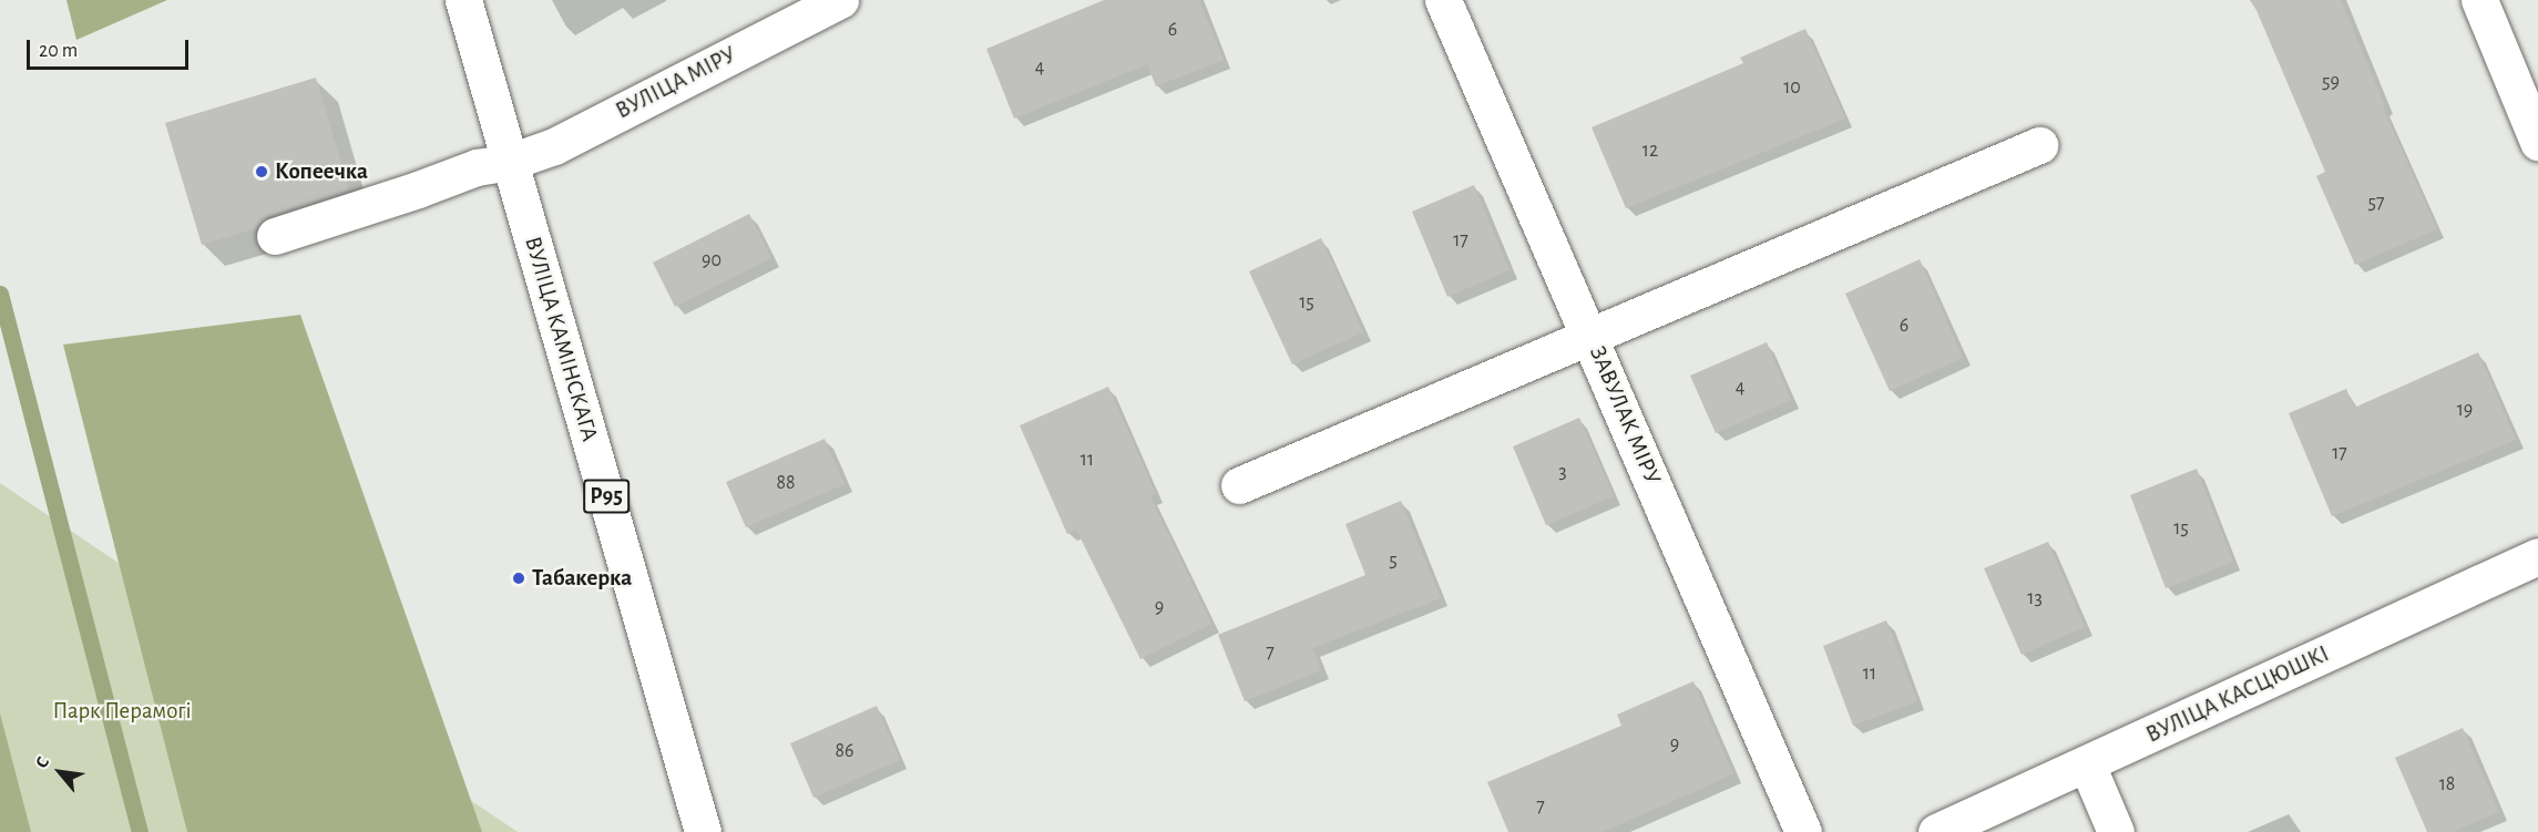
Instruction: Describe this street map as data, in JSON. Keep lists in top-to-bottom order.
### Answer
{
  "streets": {
    "street": [
      "ВУЛІЦА МІРУ",
      "ВУЛІЦА КАМІНСКАГА",
      "ЗАВУЛАК МІРУ",
      "Р95",
      "ВУЛІЦА КАСЦЮШКІ"
    ]
  },
  "crossings": [
    ["ВУЛІЦА МІРУ", "ВУЛІЦА КАМІНСКАГА"]
  ],
  "parks": ["Парк Перамогі"],
  "places": ["Копеечка", "Табакерка"],
  "house_numbers": [
    "6",
    "4",
    "59",
    "10",
    "12",
    "57",
    "17",
    "90",
    "15",
    "6",
    "4",
    "19",
    "17",
    "11",
    "3",
    "88",
    "15",
    "5",
    "13",
    "9",
    "7",
    "11",
    "9",
    "86",
    "18",
    "7"
  ],
  "scale_bar": "20 m",
  "north": "top left"
}
